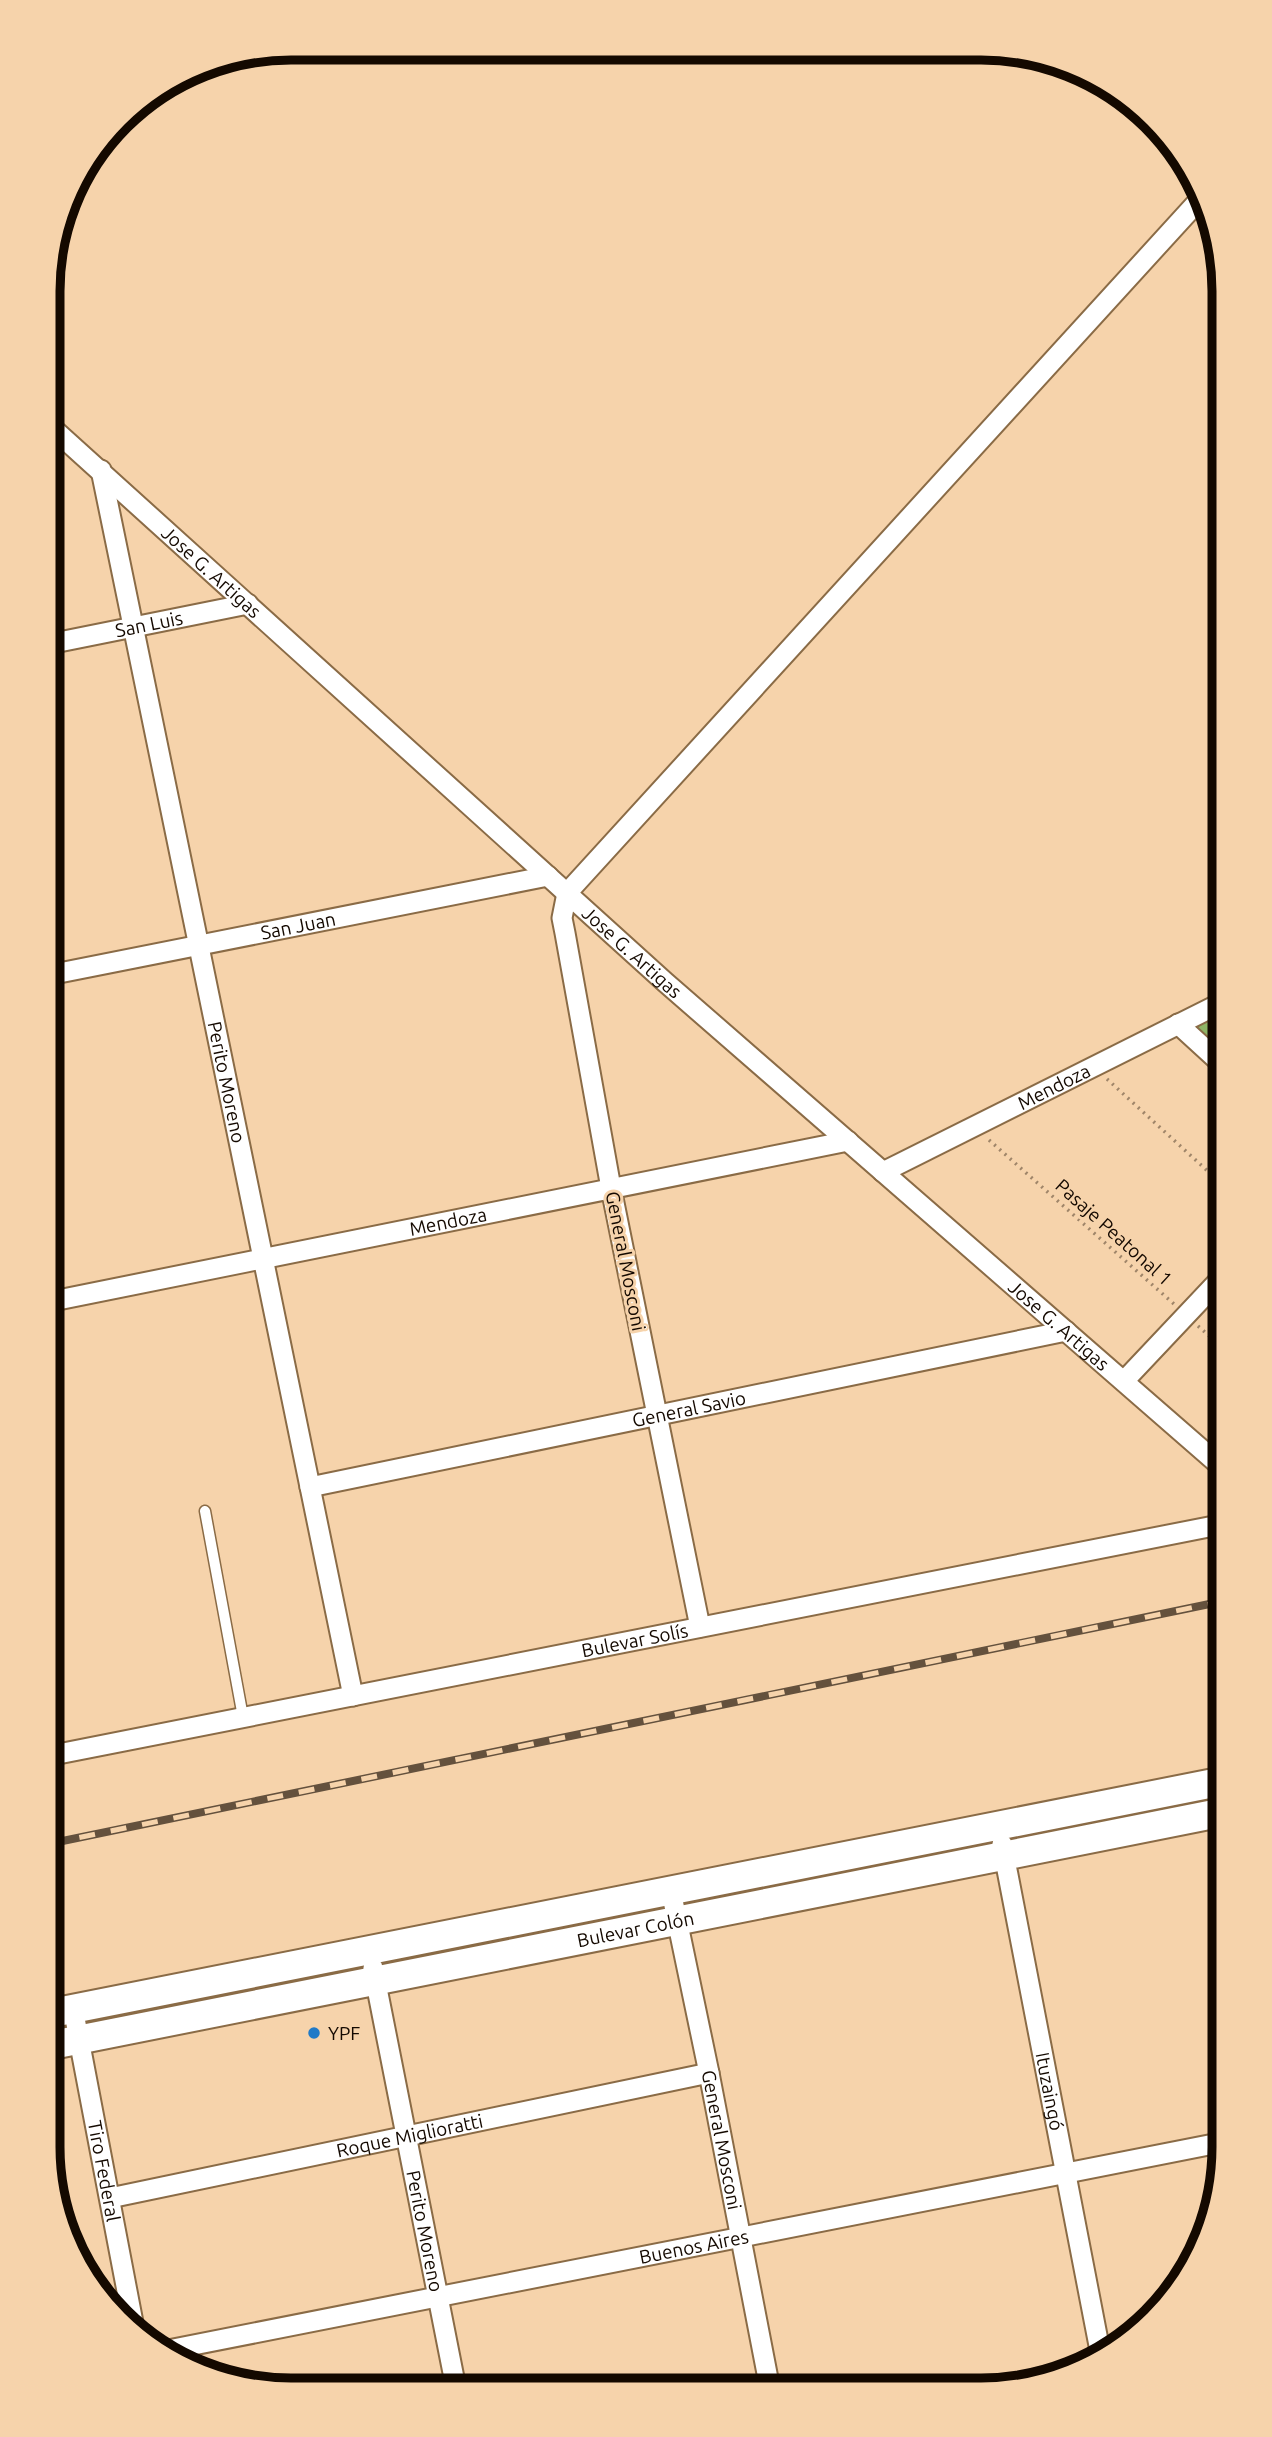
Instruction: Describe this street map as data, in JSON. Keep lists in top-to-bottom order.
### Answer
{
  "streets": {
    "main road": ["Bulevar Colón"],
    "street": [
      "Jose G. Artigas",
      "San Luis",
      "San Juan",
      "Perito Moreno",
      "Mendoza",
      "General Mosconi",
      "General Savio",
      "Bulevar Solís",
      "Ituzaingó",
      "Roque Miglioratti",
      "Tiro Federal",
      "Buenos Aires"
    ],
    "path": ["Pasaje Peatonal 1"]
  },
  "crossings": [
    ["Jose G. Artigas", "San Luis"],
    ["Jose G. Artigas", "San Juan"],
    ["Jose G. Artigas", "Perito Moreno"],
    ["Jose G. Artigas", "Mendoza"],
    ["Jose G. Artigas", "General Mosconi"],
    ["Jose G. Artigas", "General Savio"],
    ["San Luis", "Perito Moreno"],
    ["San Juan", "Perito Moreno"],
    ["Perito Moreno", "Mendoza"],
    ["Perito Moreno", "General Savio"],
    ["Perito Moreno", "Bulevar Solís"],
    ["Perito Moreno", "Bulevar Colón"],
    ["Perito Moreno", "Roque Miglioratti"],
    ["Perito Moreno", "Buenos Aires"],
    ["Mendoza", "General Mosconi"],
    ["General Mosconi", "General Savio"],
    ["General Mosconi", "Bulevar Solís"],
    ["General Mosconi", "Bulevar Colón"],
    ["General Mosconi", "Roque Miglioratti"],
    ["General Mosconi", "Buenos Aires"],
    ["Bulevar Colón", "Ituzaingó"],
    ["Bulevar Colón", "Tiro Federal"],
    ["Ituzaingó", "Buenos Aires"],
    ["Roque Miglioratti", "Tiro Federal"]
  ],
  "places": ["YPF"]
}
